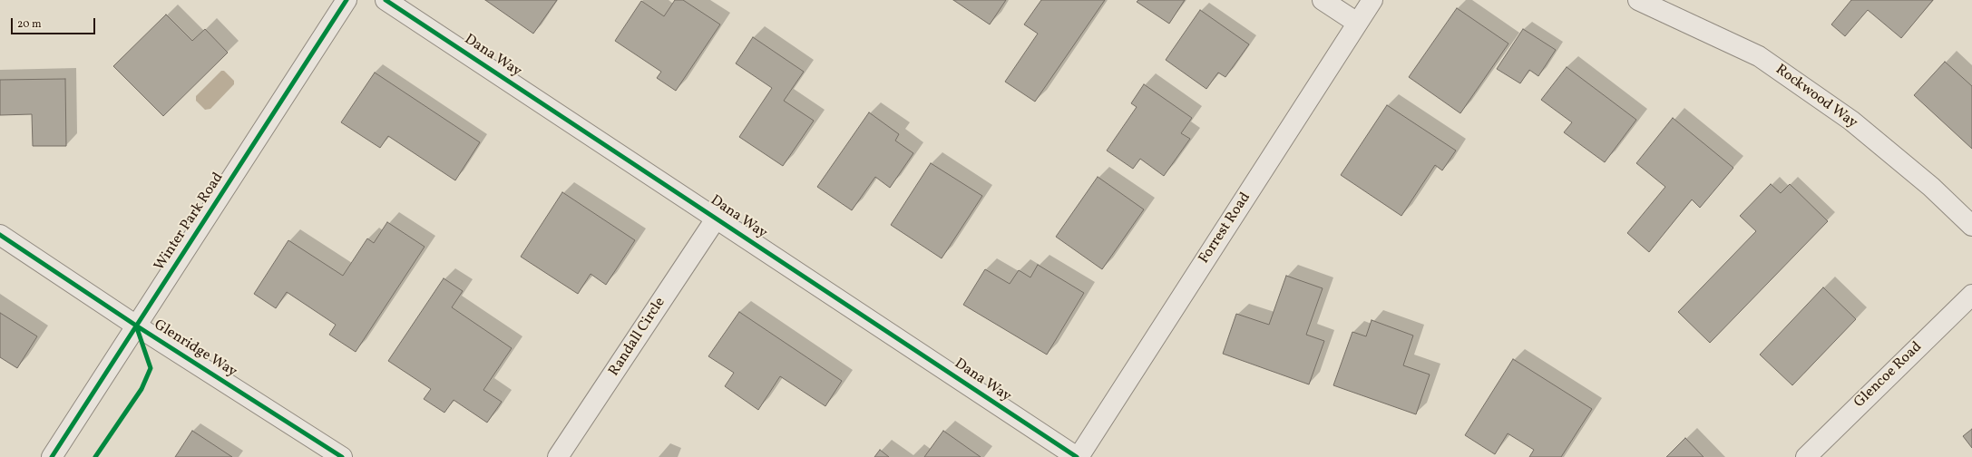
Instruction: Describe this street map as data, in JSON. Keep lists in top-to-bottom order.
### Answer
{
  "streets": {
    "street": [
      "Dana Way",
      "Rockwood Way",
      "Winter Park Road",
      "Forrest Road",
      "Randall Circle",
      "Glenridge Way",
      "Glencoe Road"
    ]
  },
  "crossings": [
    ["Dana Way", "Forrest Road"],
    ["Dana Way", "Randall Circle"],
    ["Winter Park Road", "Glenridge Way"]
  ],
  "scale_bar": "20 m"
}
